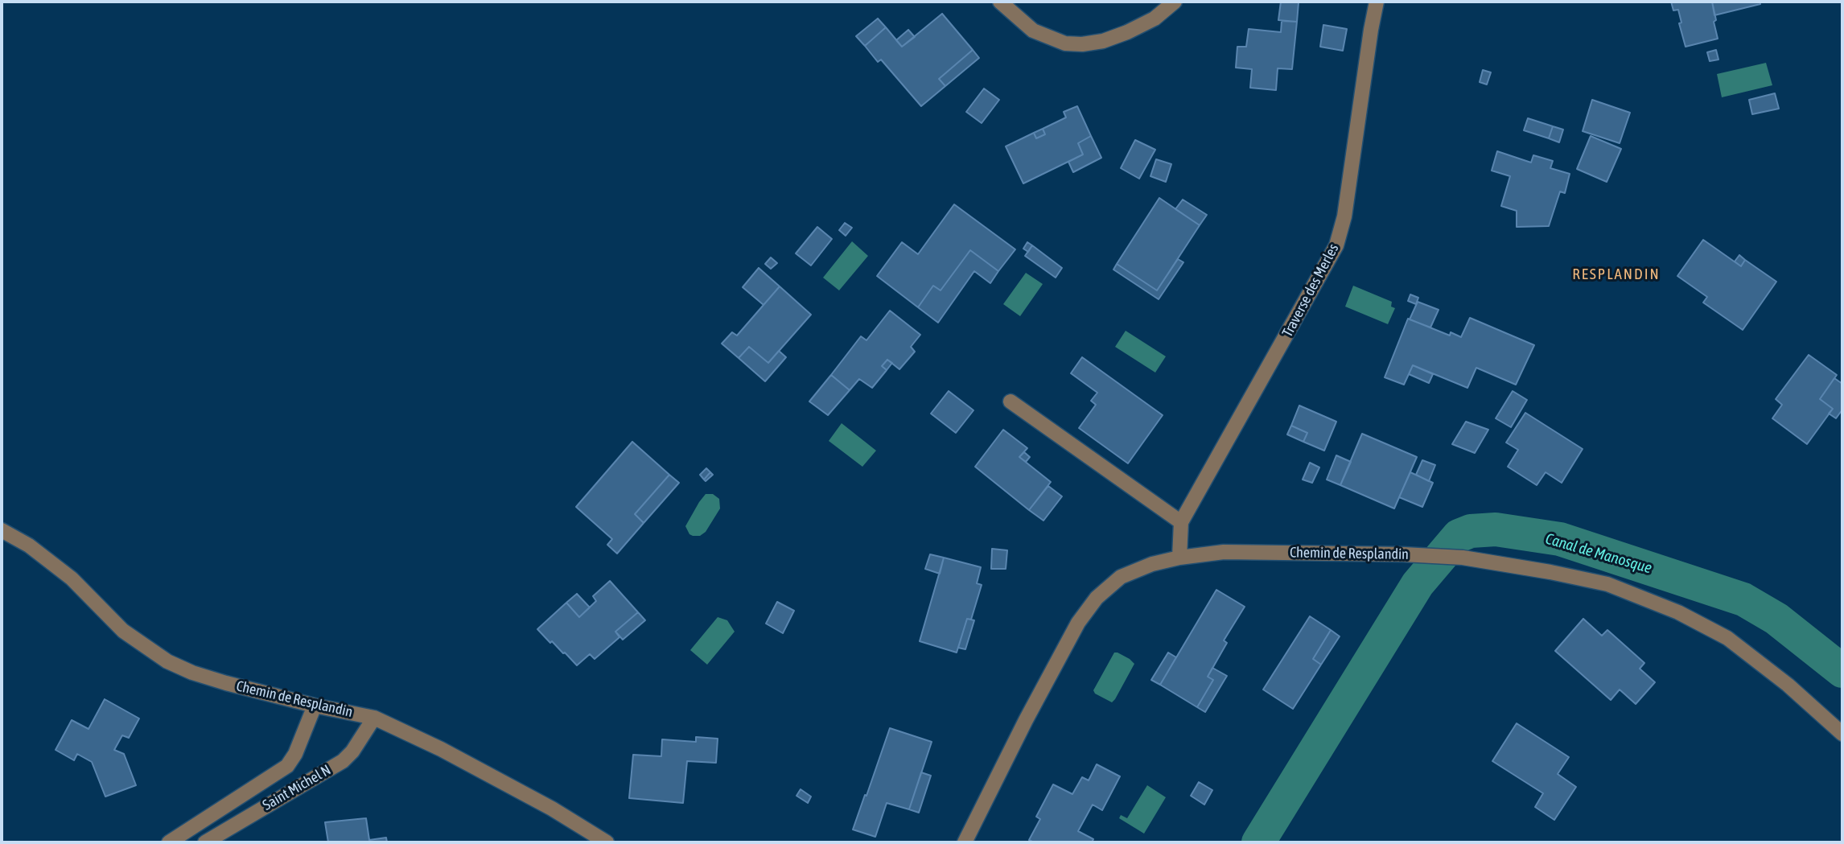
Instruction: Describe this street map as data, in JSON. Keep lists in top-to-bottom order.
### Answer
{
  "streets": {
    "street": ["Traverse des Merles", "Chemin de Resplandin", "Saint Michel N"]
  },
  "crossings": [
    ["Traverse des Merles", "Chemin de Resplandin"],
    ["Chemin de Resplandin", "Saint Michel N"]
  ],
  "districts": ["RESPLANDIN"],
  "water": ["Canal de Manosque"]
}
